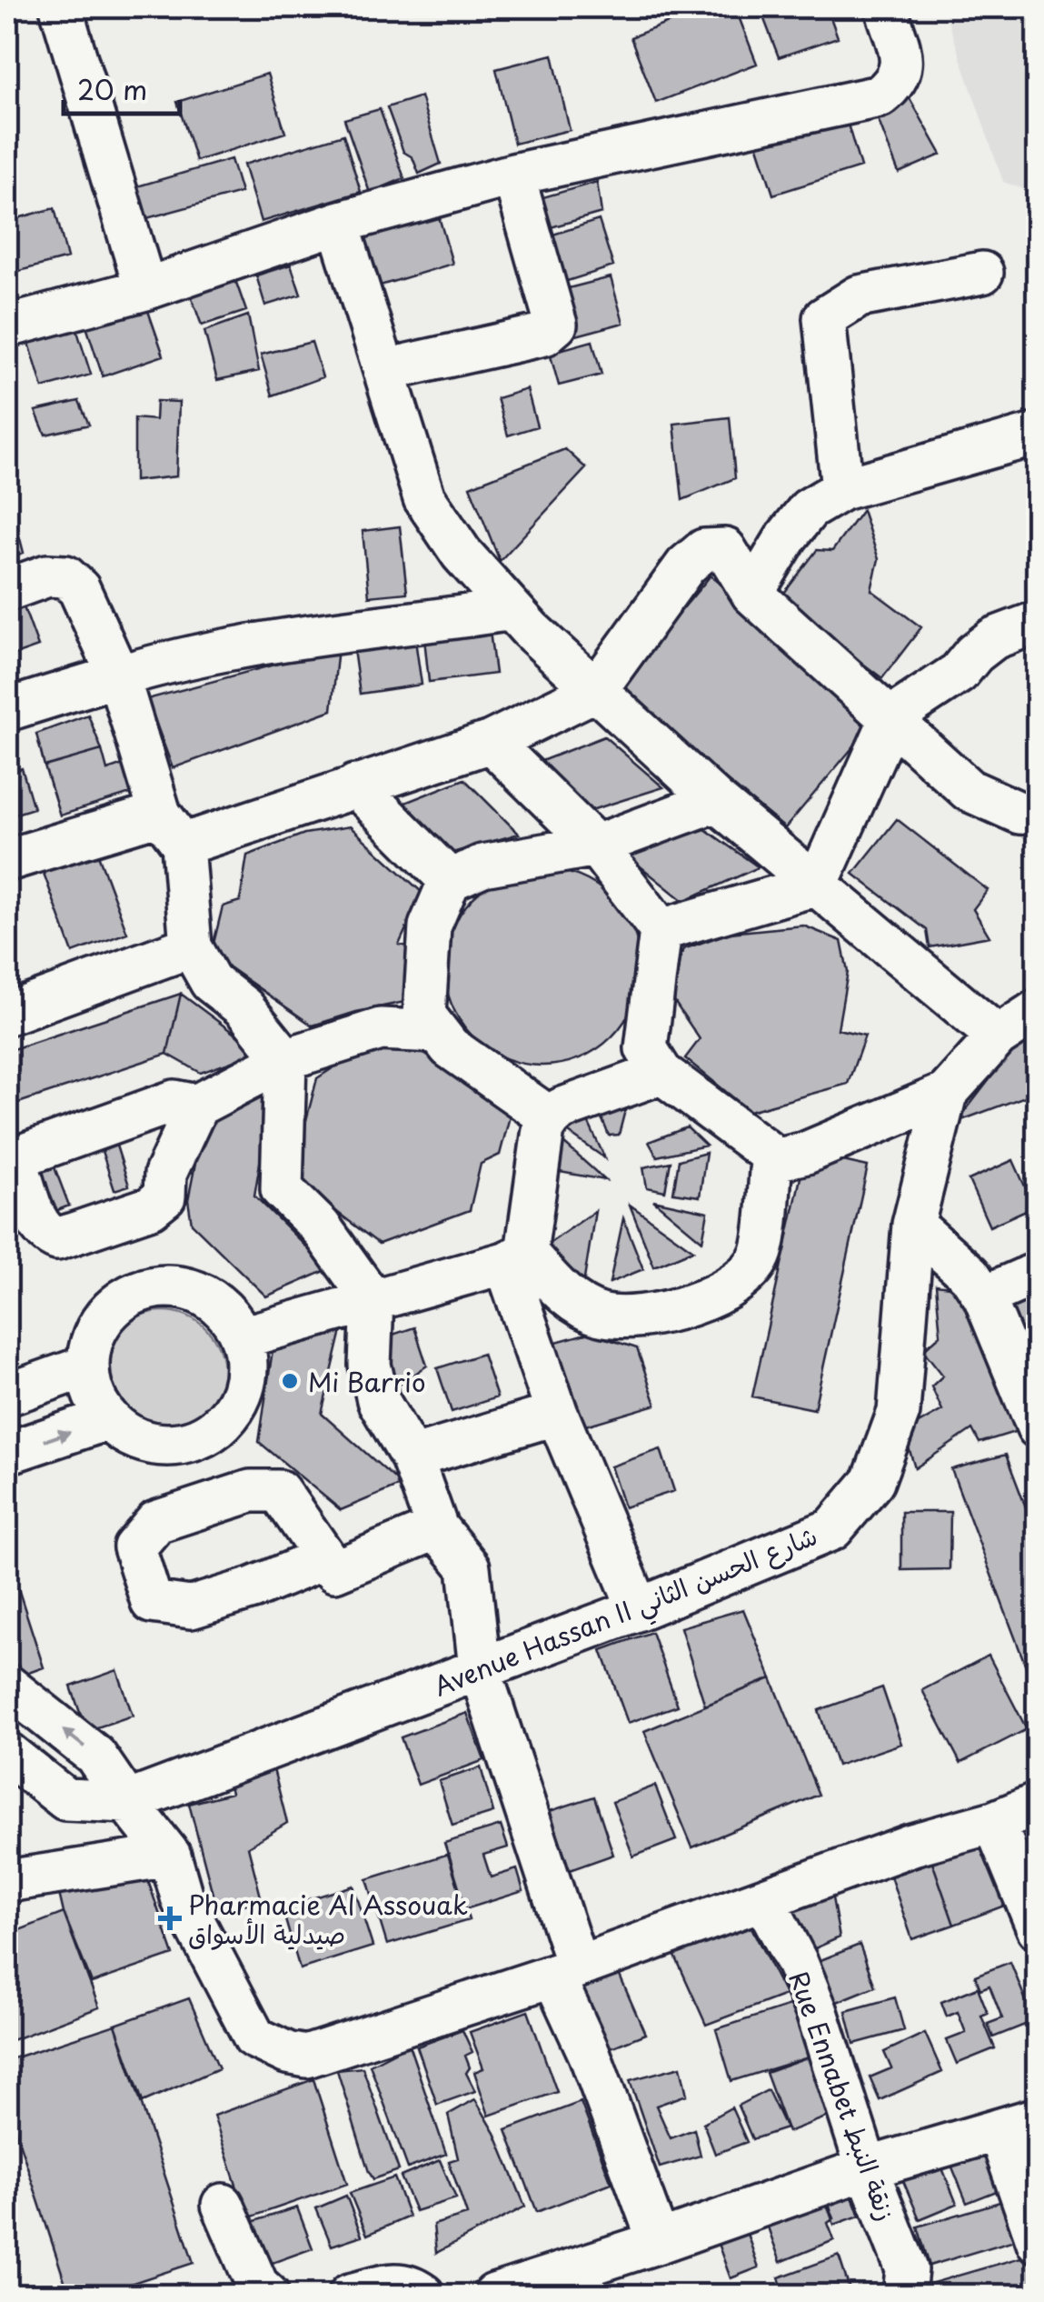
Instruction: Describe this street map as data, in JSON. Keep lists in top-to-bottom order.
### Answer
{
  "streets": {
    "street": ["Avenue Hassan II شارع الحسن الثاني", "Rue Ennabet زنقة النبط"]
  },
  "places": {
    "other": ["Mi Barrio"],
    "health": ["Pharmacie Al Assouak صيدلية الأسواق"]
  },
  "scale_bar": "20 m"
}
